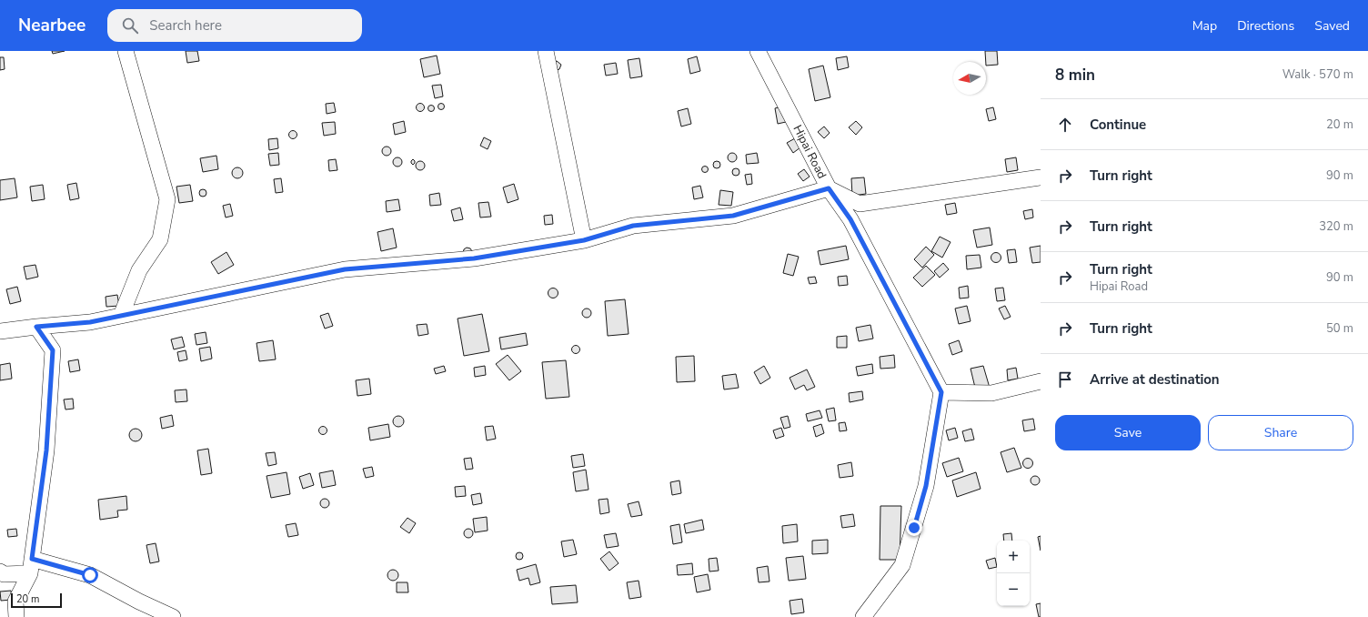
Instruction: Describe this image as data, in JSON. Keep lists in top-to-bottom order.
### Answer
{
  "streets": {
    "street": ["Hipai Road"]
  },
  "scale_bar": "20 m",
  "north": "left",
  "page": {
    "header": "Nearbee",
    "search": "Search here",
    "nav": ["Map", "Directions", "Saved"],
    "heading": ["8 min", "Walk · 570 m"],
    "list": [
      ["Continue", "20 m"],
      ["Turn right", "90 m"],
      ["Turn right", "320 m"],
      ["Turn right", "Hipai Road", "90 m"],
      ["Turn right", "50 m"],
      "Arrive at destination"
    ],
    "buttons": ["Save", "Share"],
    "map_buttons": ["+", "−"],
    "scale": "20 m"
  }
}
